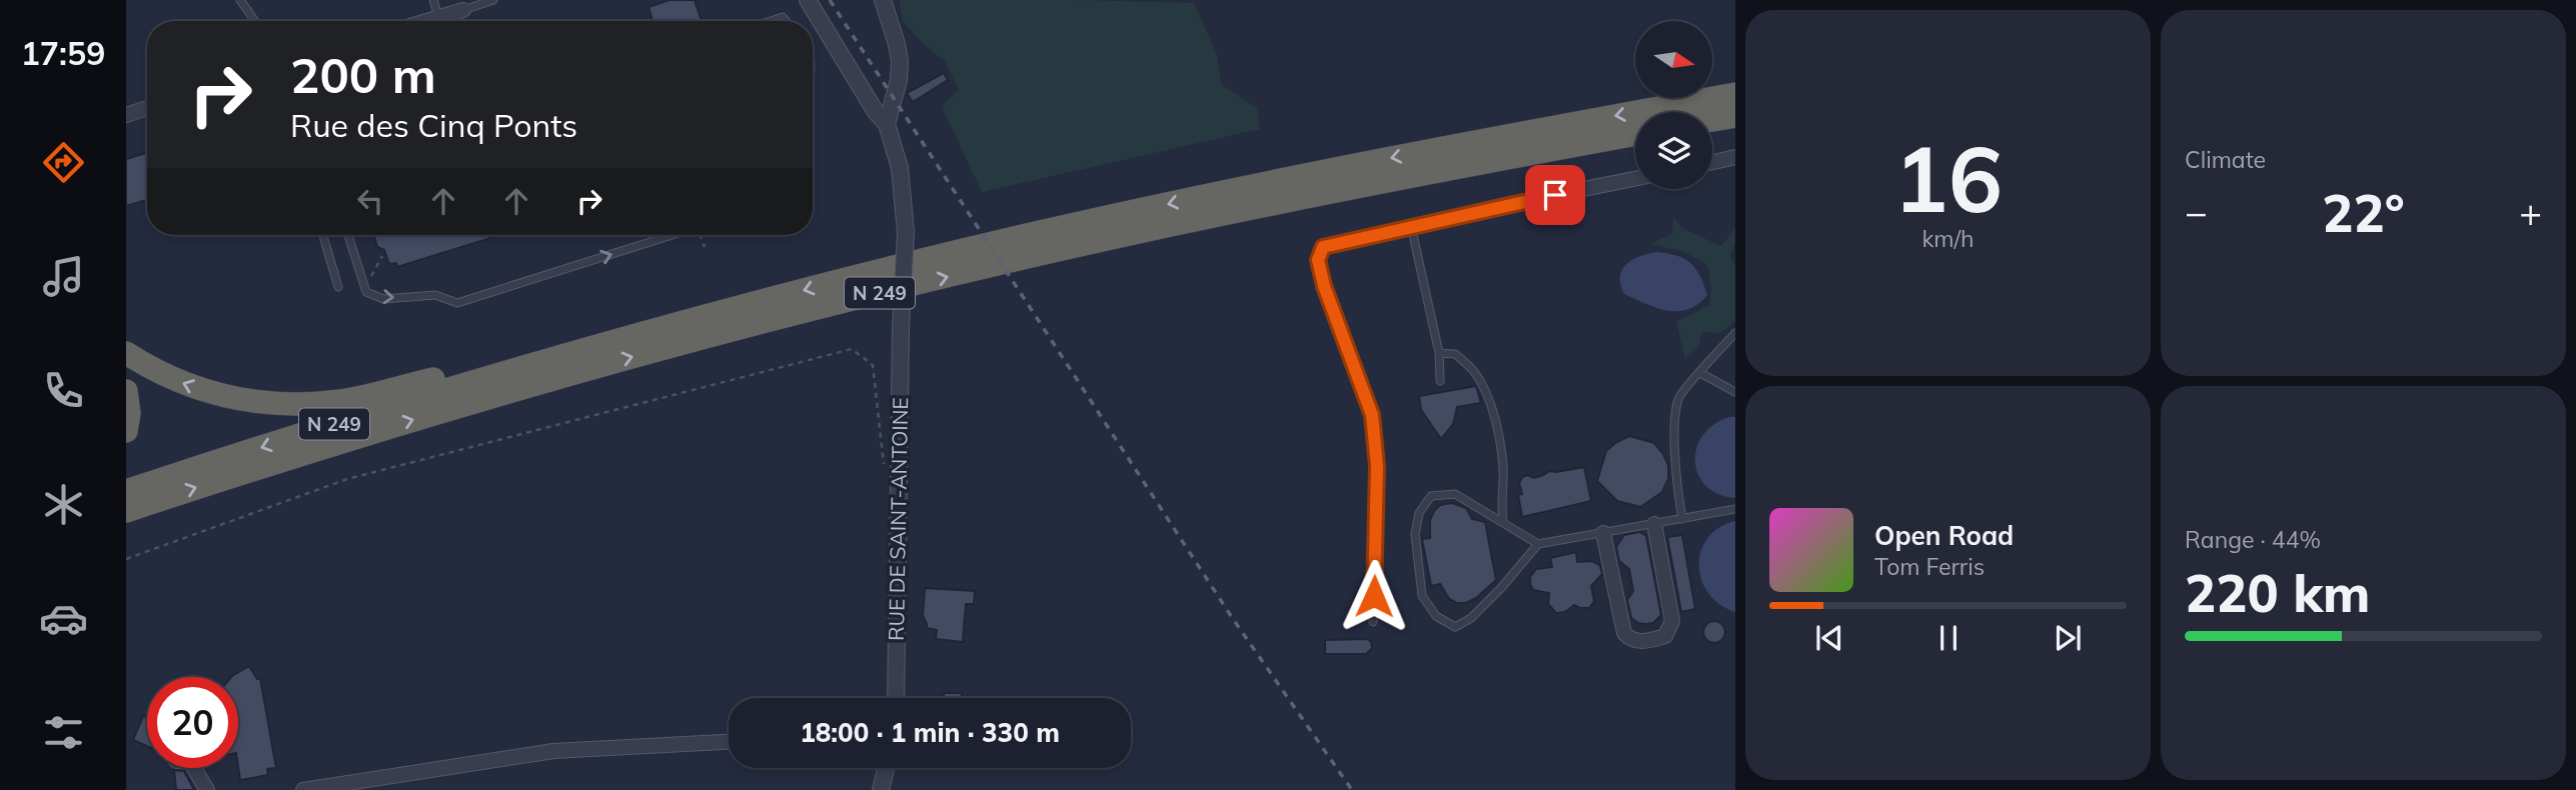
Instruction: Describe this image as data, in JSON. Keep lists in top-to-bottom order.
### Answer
{
  "streets": {
    "highway": ["N 249"],
    "street": ["RUE DE SAINT-ANTOINE"]
  },
  "north": "right",
  "page": {
    "tabs": "17:59",
    "tile": [
      ["16", "km/h"],
      "Climate",
      ["Range · 44%", "220 km"]
    ],
    "turn": ["200 m", "Rue des Cinq Ponts"],
    "heat": ["−", "22°", "+"],
    "song": ["Open Road", "Tom Ferris"],
    "limit": "20",
    "trip": "18:00 · 1 min · 330 m"
  }
}
